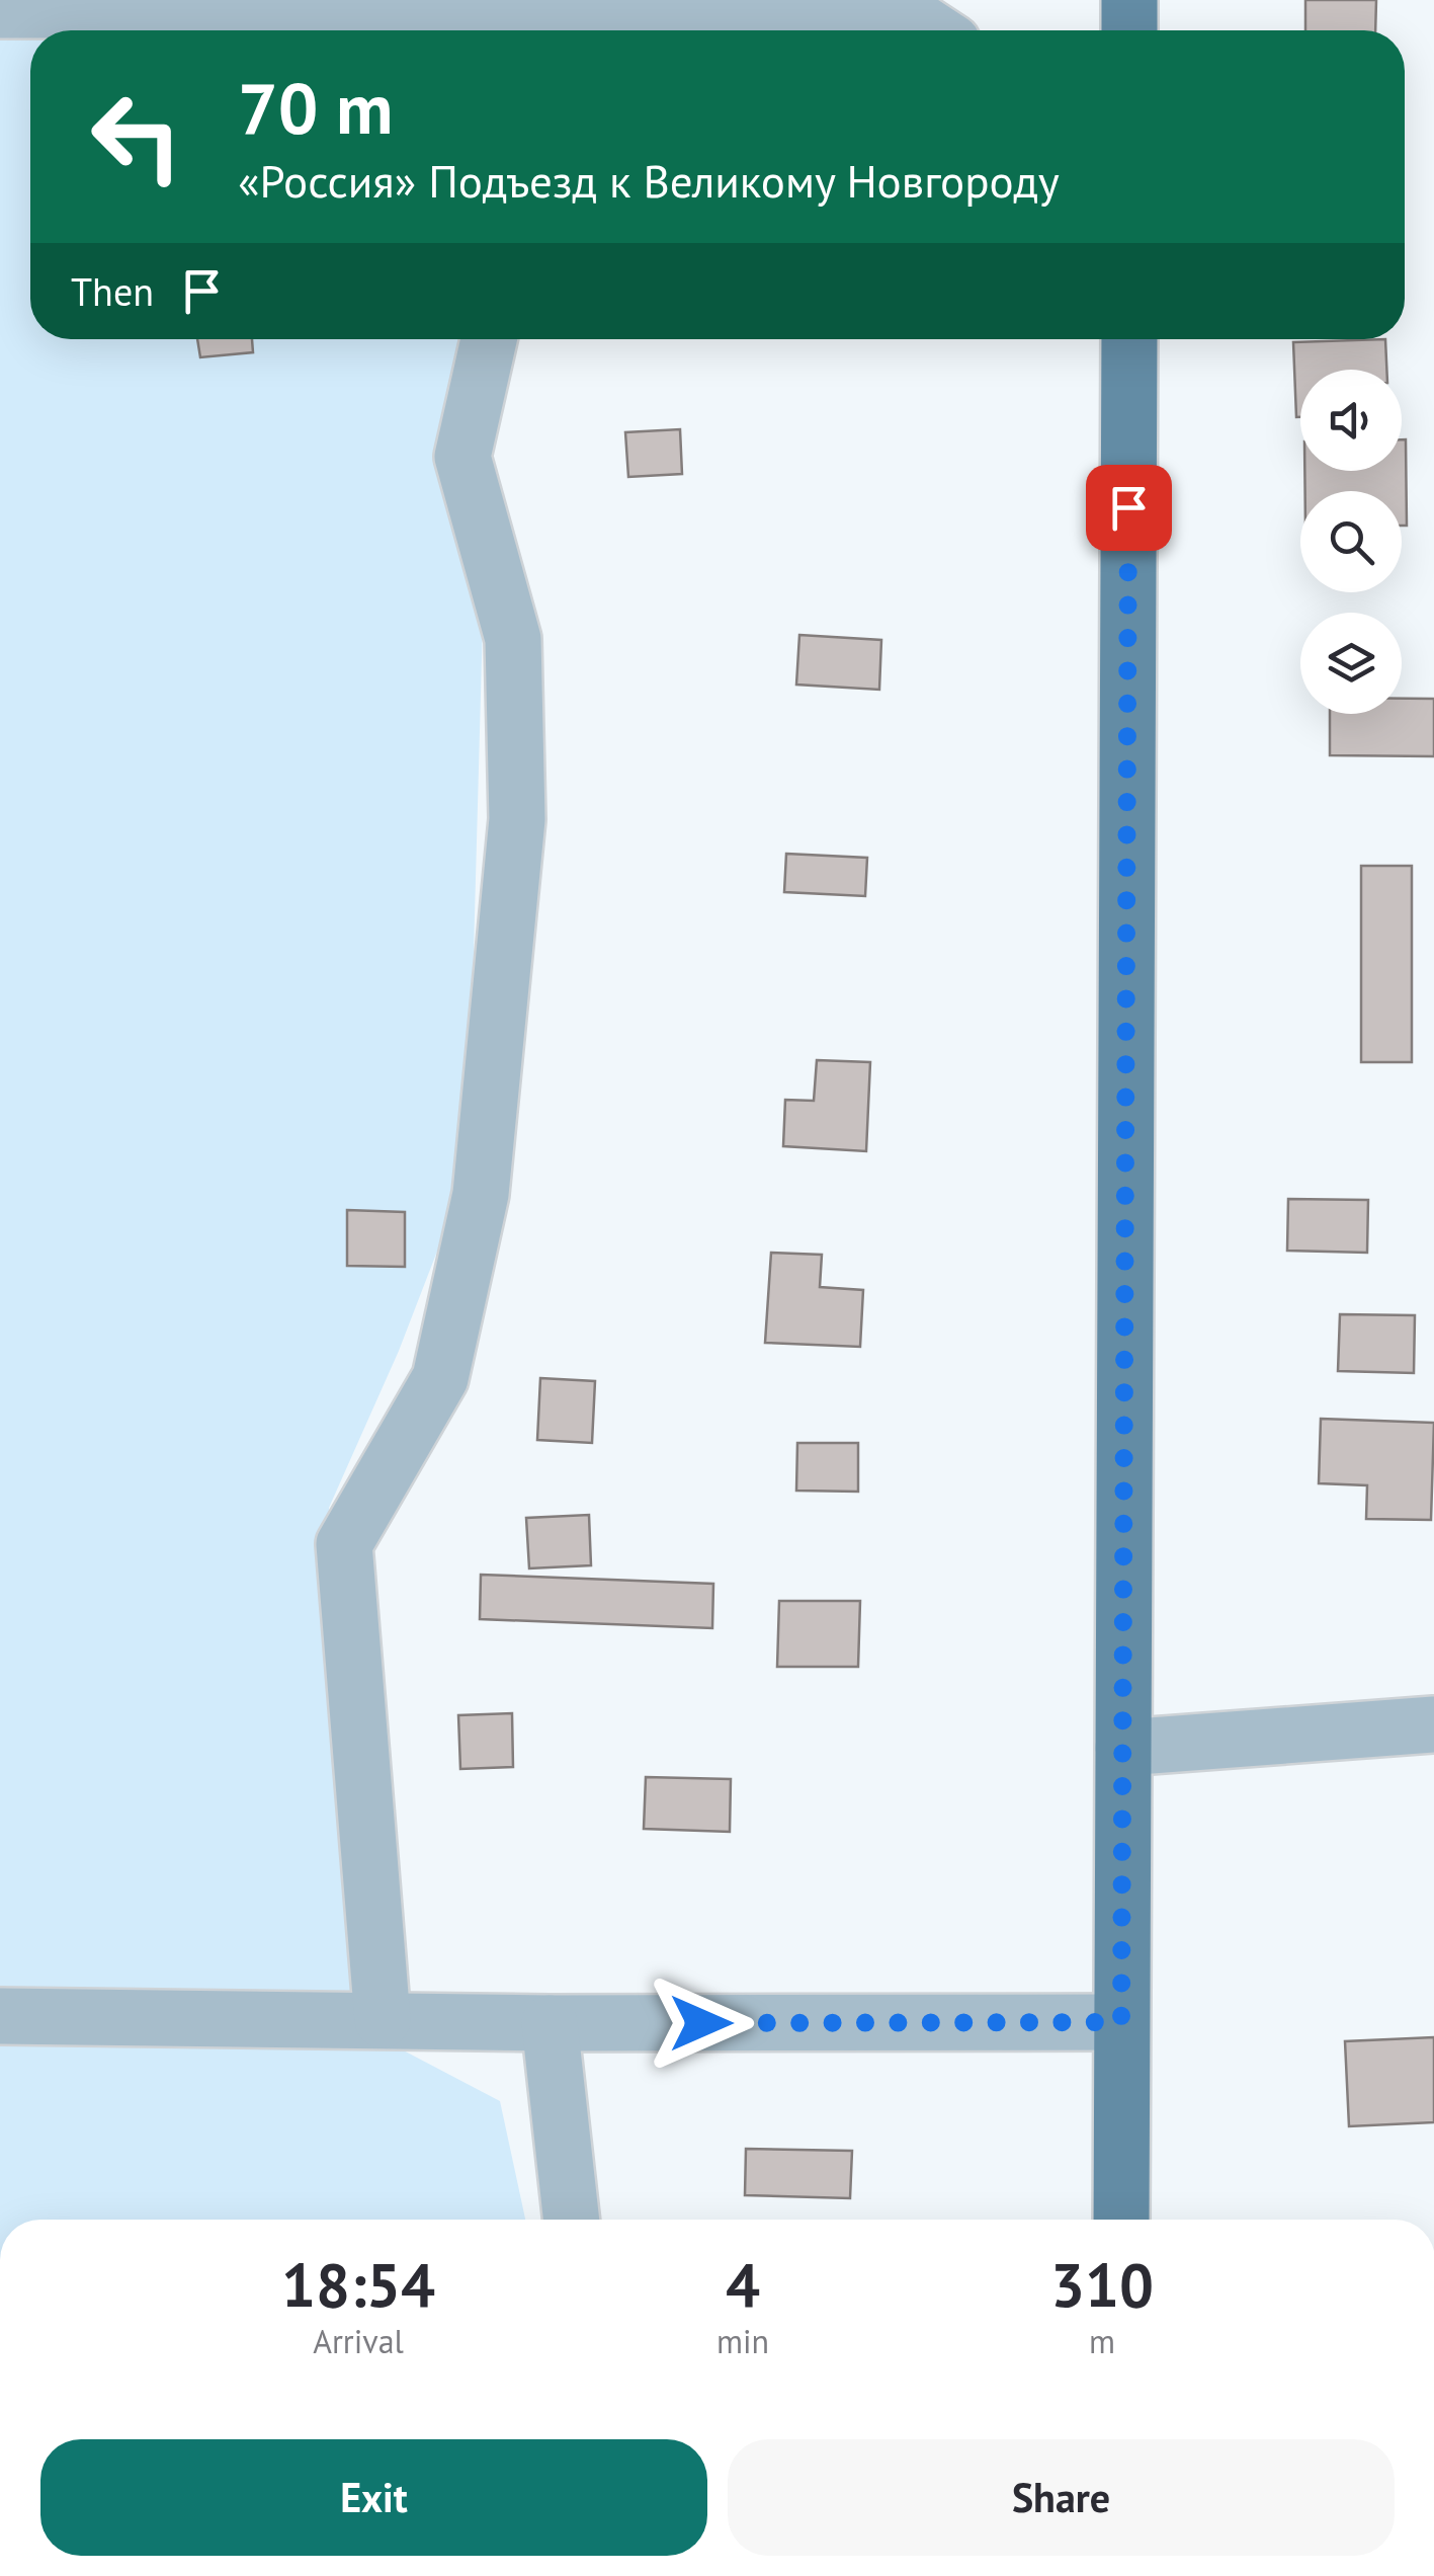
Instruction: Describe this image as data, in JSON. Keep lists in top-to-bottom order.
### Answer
{
  "page": {
    "turn": ["70 m", "«Россия» Подъезд к Великому Новгороду"],
    "then": "Then",
    "eta": [
      "18:54",
      "Arrival",
      "4",
      "min",
      "310",
      "m"
    ],
    "buttons": ["Exit", "Share"]
  }
}
